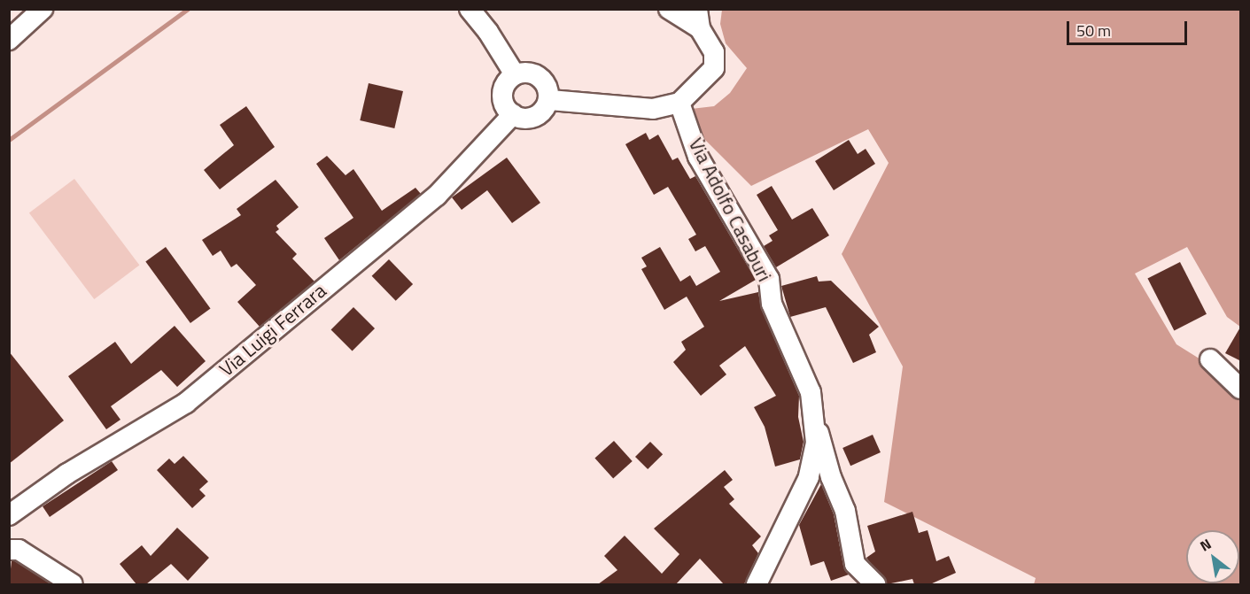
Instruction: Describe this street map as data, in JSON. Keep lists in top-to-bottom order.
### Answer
{
  "streets": {
    "street": ["Via Adolfo Casaburi", "Via Luigi Ferrara"]
  },
  "scale_bar": "50 m",
  "north": "top left"
}
